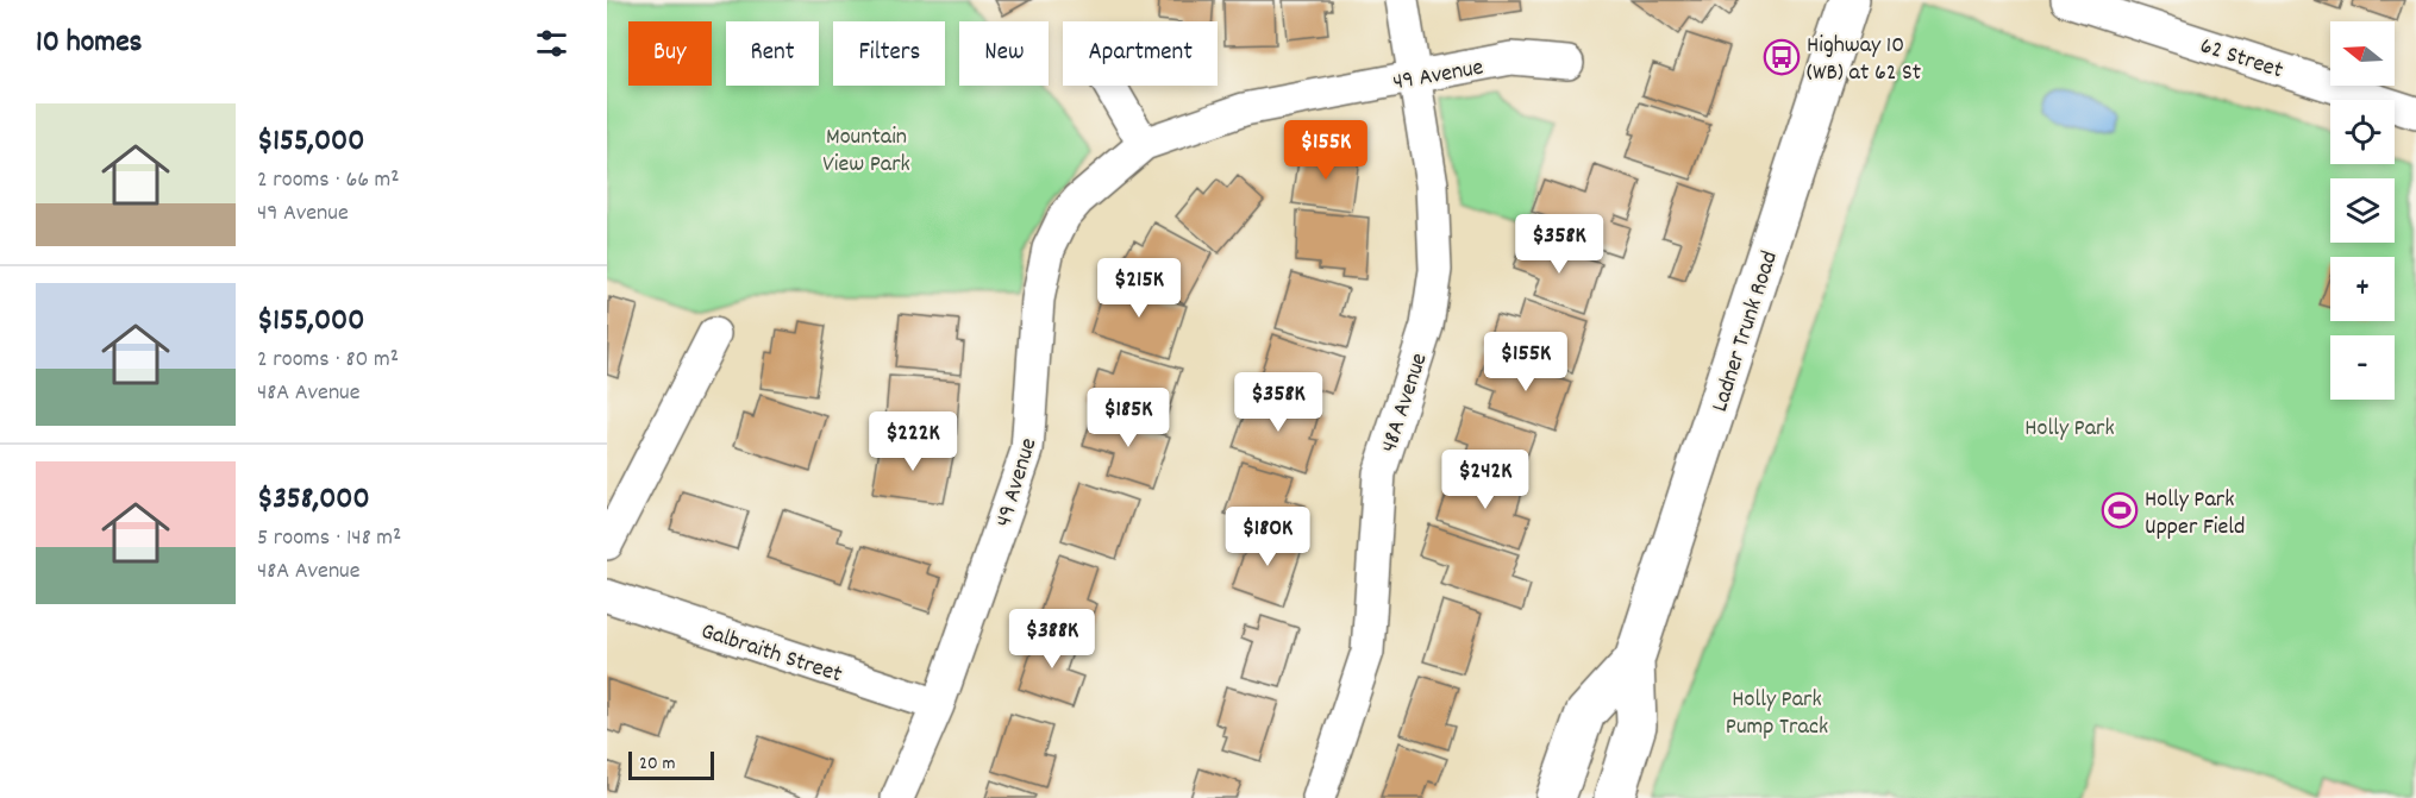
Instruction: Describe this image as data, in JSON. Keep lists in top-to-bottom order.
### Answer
{
  "streets": {
    "main road": ["Ladner Trunk Road"],
    "street": [
      "62 Street",
      "49 Avenue",
      "48A Avenue",
      "Galbraith Street"
    ]
  },
  "crossings": [
    ["49 Avenue", "48A Avenue"],
    ["49 Avenue", "Galbraith Street"]
  ],
  "parks": ["Mountain View Park", "Holly Park", "Holly Park Pump Track"],
  "places": {
    "bus stop": ["Highway 10 (WB) at 62 St"],
    "sports": ["Holly Park Upper Field"]
  },
  "scale_bar": "20 m",
  "north": "left",
  "page": {
    "heading": "10 homes",
    "map_buttons": ["+", "−"],
    "chip": [
      "Buy",
      "Rent",
      "Filters",
      "New",
      "Apartment"
    ],
    "list": [
      {
        "name": "$155,000",
        "note": "2 rooms · 66 m² · 49 Avenue"
      },
      {
        "name": "$155,000",
        "note": "2 rooms · 80 m² · 48A Avenue"
      },
      {
        "name": "$358,000",
        "note": "5 rooms · 148 m² · 48A Avenue"
      }
    ],
    "price": [
      "$155K",
      "$358K",
      "$215K",
      "$155K",
      "$358K",
      "$185K",
      "$222K",
      "$242K",
      "$180K",
      "$388K"
    ],
    "scale": "20 m"
  }
}
